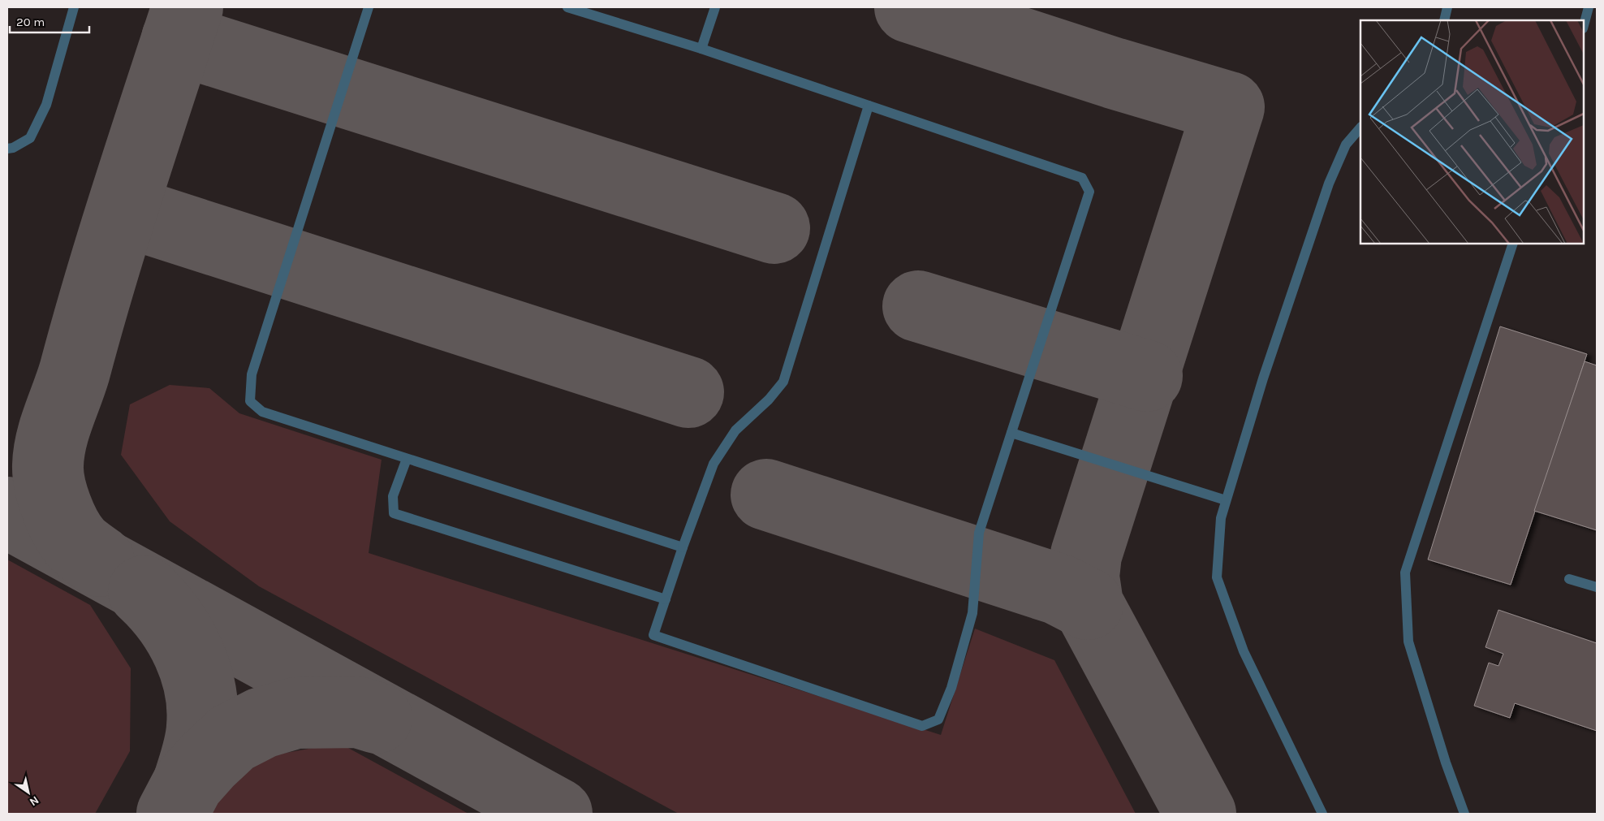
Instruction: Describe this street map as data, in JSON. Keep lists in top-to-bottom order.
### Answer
{
  "scale_bar": "20 m",
  "north": "bottom right"
}
